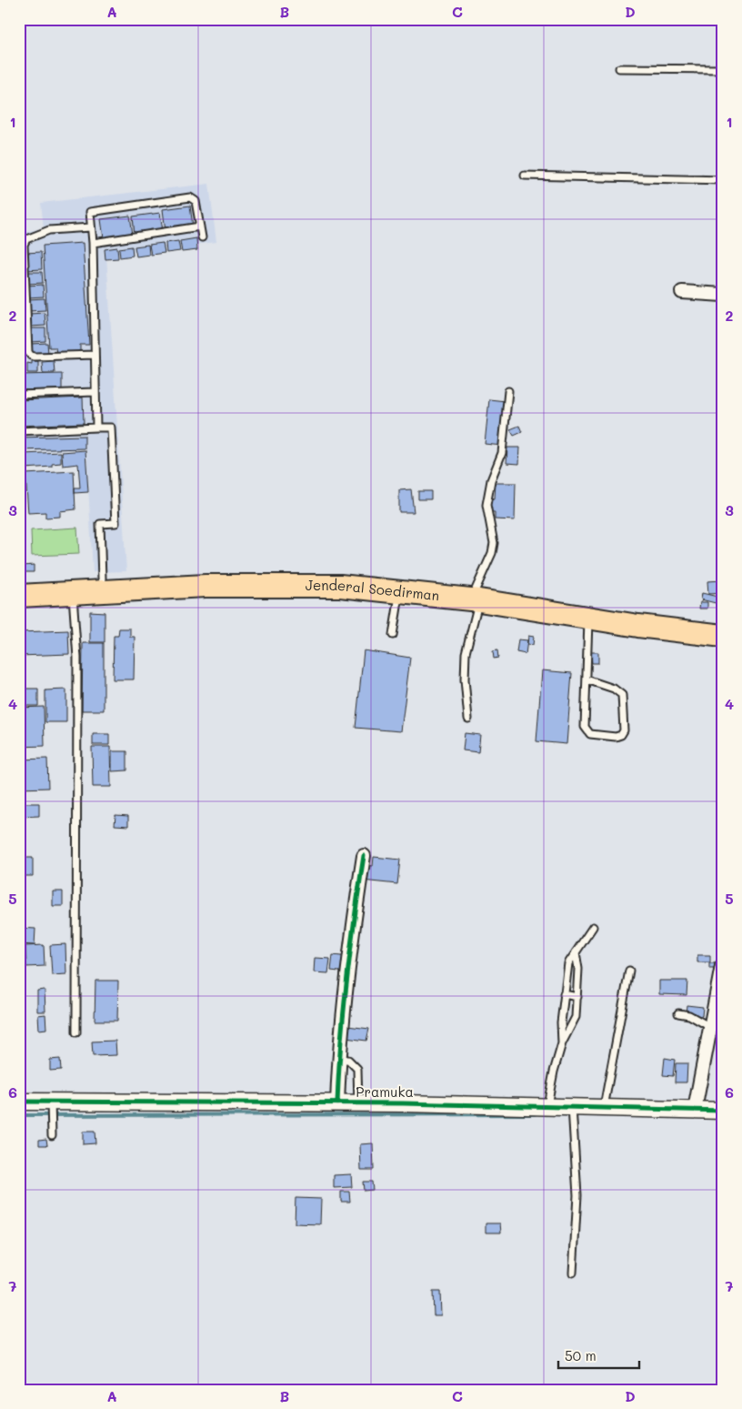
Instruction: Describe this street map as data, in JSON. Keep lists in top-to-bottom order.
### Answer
{
  "streets": {
    "highway": ["Jenderal Soedirman"],
    "street": ["Pramuka"]
  },
  "scale_bar": "50 m",
  "grid": {
    "columns": [
      "A",
      "B",
      "C",
      "D"
    ],
    "rows": [
      "1",
      "2",
      "3",
      "4",
      "5",
      "6",
      "7"
    ]
  }
}
